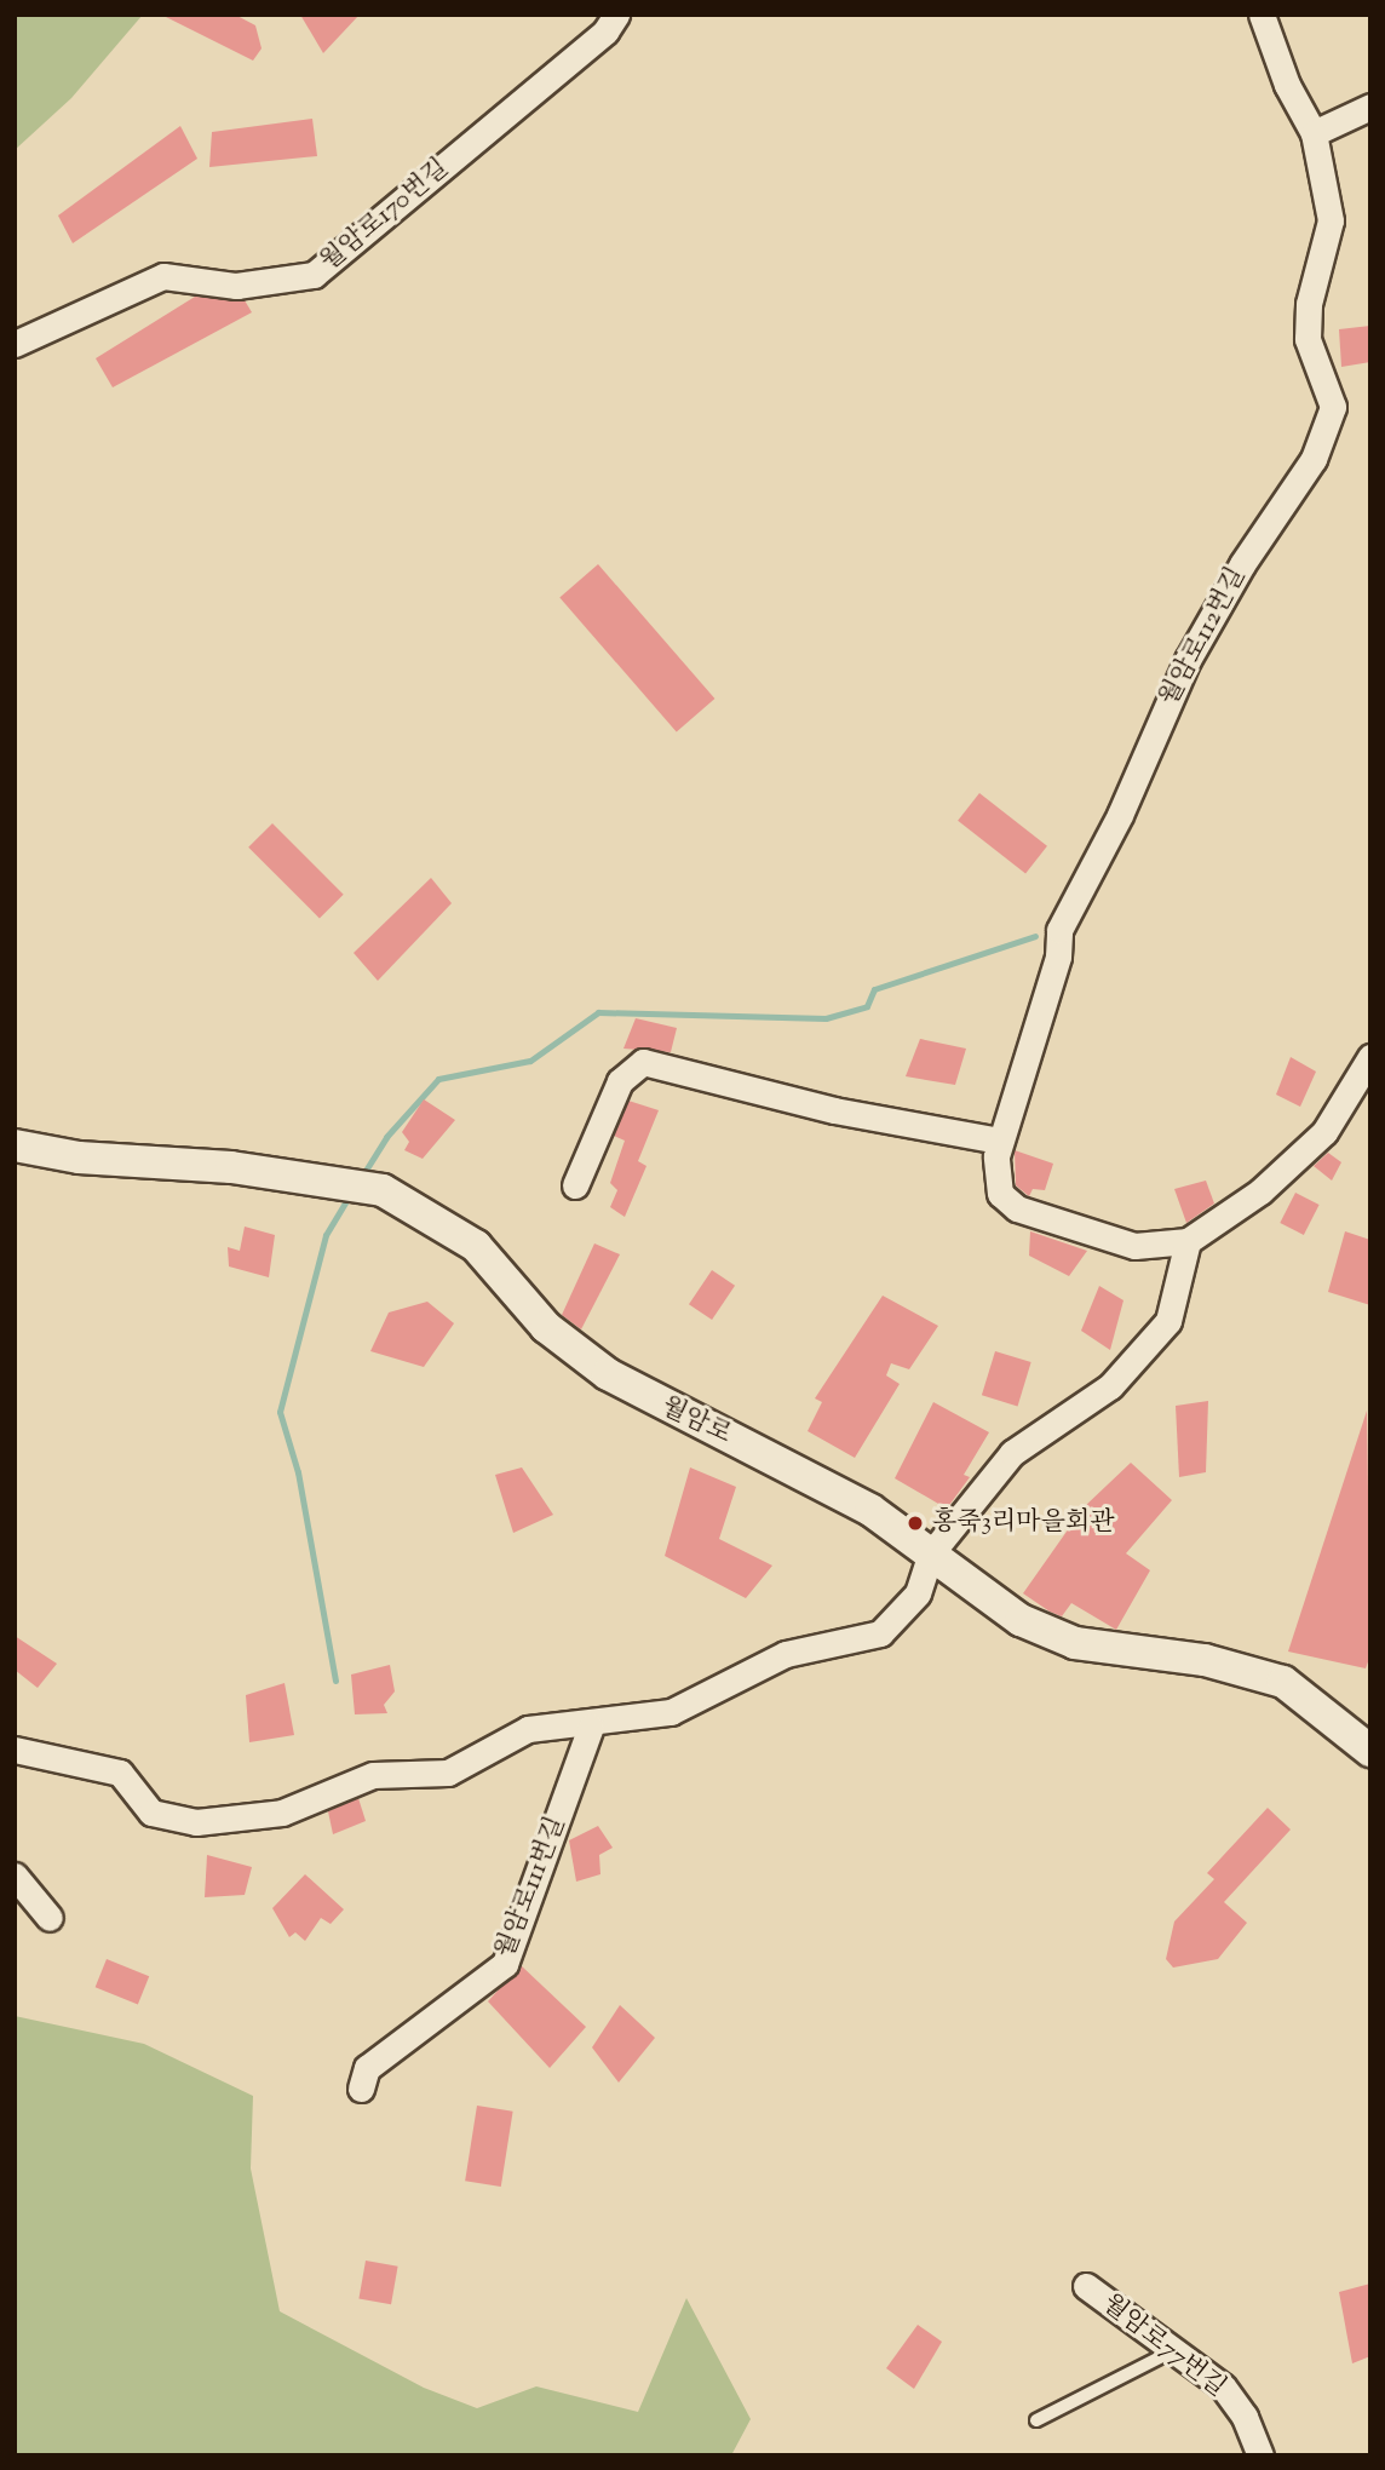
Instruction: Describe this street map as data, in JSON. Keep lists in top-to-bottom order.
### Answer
{
  "streets": {
    "street": [
      "월암로170번길",
      "월암로112번길",
      "월암로",
      "월암로111번길",
      "월암로77번길"
    ]
  },
  "places": ["홍죽3리마을회관"]
}
